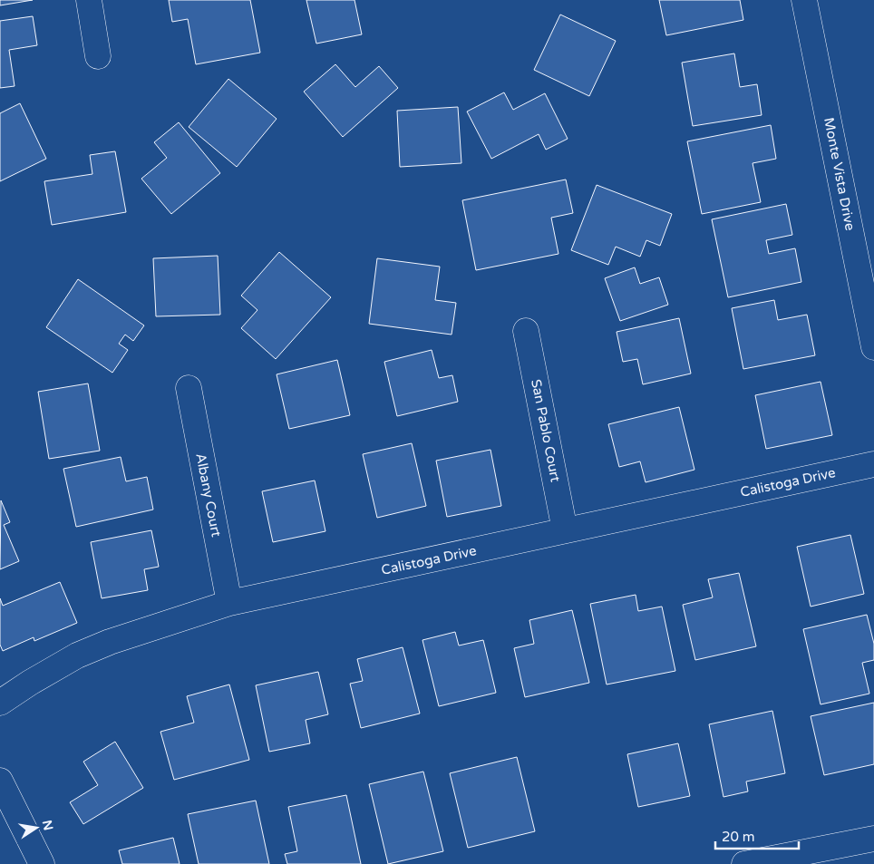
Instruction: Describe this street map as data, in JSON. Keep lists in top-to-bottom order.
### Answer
{
  "streets": {
    "street": [
      "Monte Vista Drive",
      "San Pablo Court",
      "Calistoga Drive",
      "Albany Court"
    ]
  },
  "crossings": [
    ["San Pablo Court", "Calistoga Drive"],
    ["Calistoga Drive", "Albany Court"]
  ],
  "scale_bar": "20 m",
  "north": "right"
}
